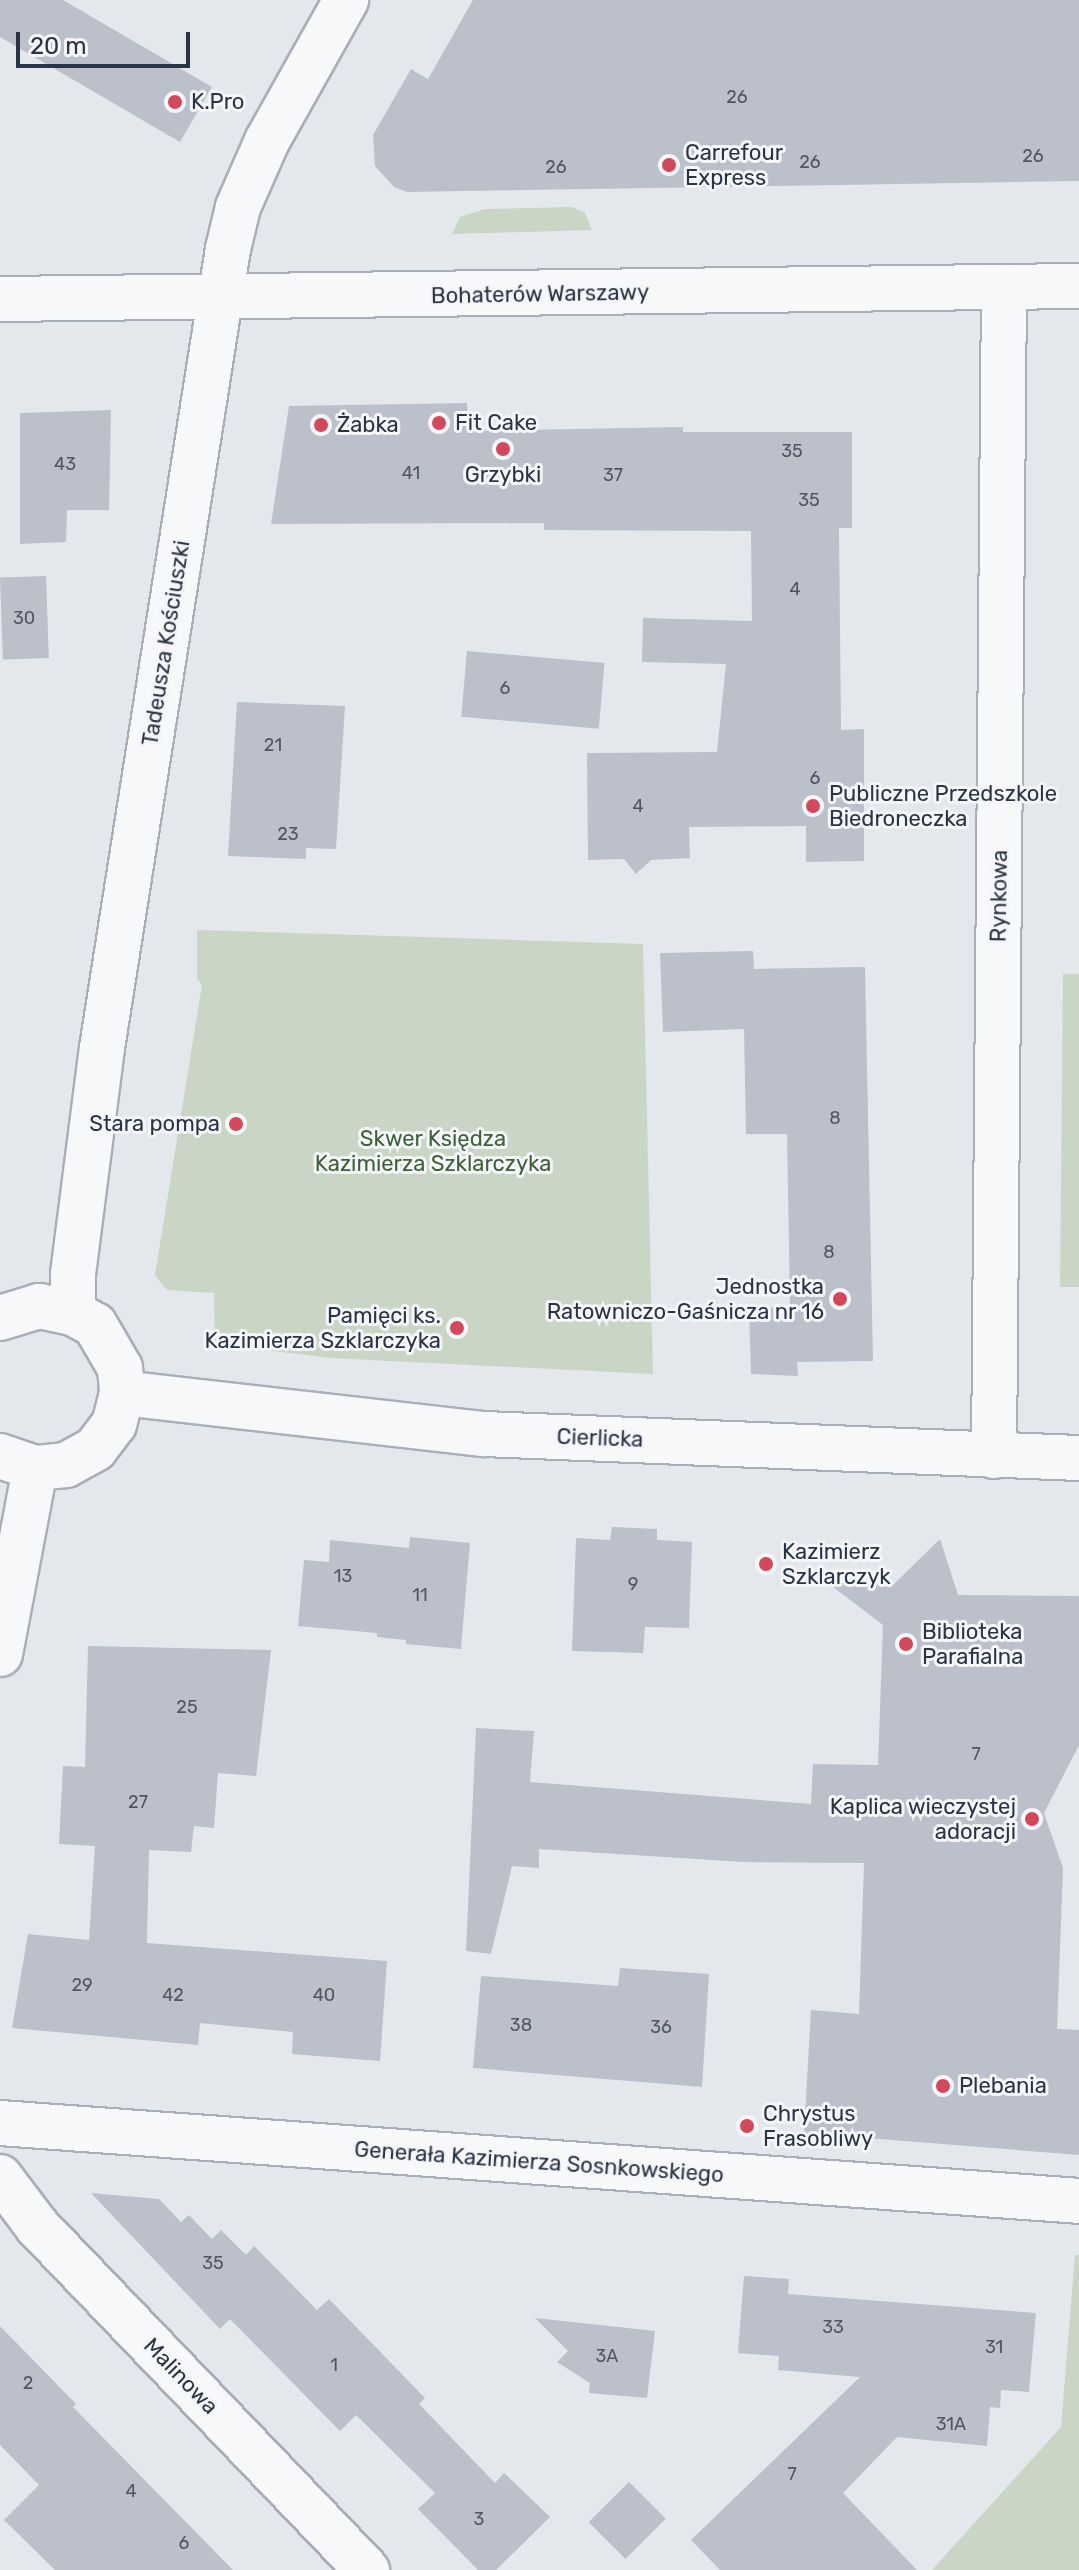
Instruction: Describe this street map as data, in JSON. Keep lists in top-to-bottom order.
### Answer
{
  "streets": {
    "street": [
      "Bohaterów Warszawy",
      "Tadeusza Kościuszki",
      "Rynkowa",
      "Cierlicka",
      "Generała Kazimierza Sosnkowskiego",
      "Malinowa"
    ]
  },
  "crossings": [
    ["Bohaterów Warszawy", "Tadeusza Kościuszki"],
    ["Bohaterów Warszawy", "Rynkowa"],
    ["Rynkowa", "Cierlicka"]
  ],
  "parks": ["Skwer Księdza Kazimierza Szklarczyka"],
  "places": [
    "K.Pro",
    "Carrefour Express",
    "Fit Cake",
    "Żabka",
    "Grzybki",
    "Publiczne Przedszkole Biedroneczka",
    "Stara pompa",
    "Jednostka Ratowniczo-Gaśnicza nr 16",
    "Pamięci ks. Kazimierza Szklarczyka",
    "Kazimierz Szklarczyk",
    "Biblioteka Parafialna",
    "Kaplica wieczystej adoracji",
    "Plebania",
    "Chrystus Frasobliwy"
  ],
  "house_numbers": [
    "26",
    "26",
    "26",
    "26",
    "35",
    "43",
    "41",
    "37",
    "35",
    "4",
    "30",
    "6",
    "21",
    "6",
    "4",
    "23",
    "8",
    "8",
    "13",
    "9",
    "11",
    "25",
    "7",
    "27",
    "29",
    "42",
    "40",
    "38",
    "36",
    "35",
    "33",
    "31",
    "3A",
    "1",
    "2",
    "31A",
    "7",
    "4",
    "3",
    "6"
  ],
  "scale_bar": "20 m"
}
